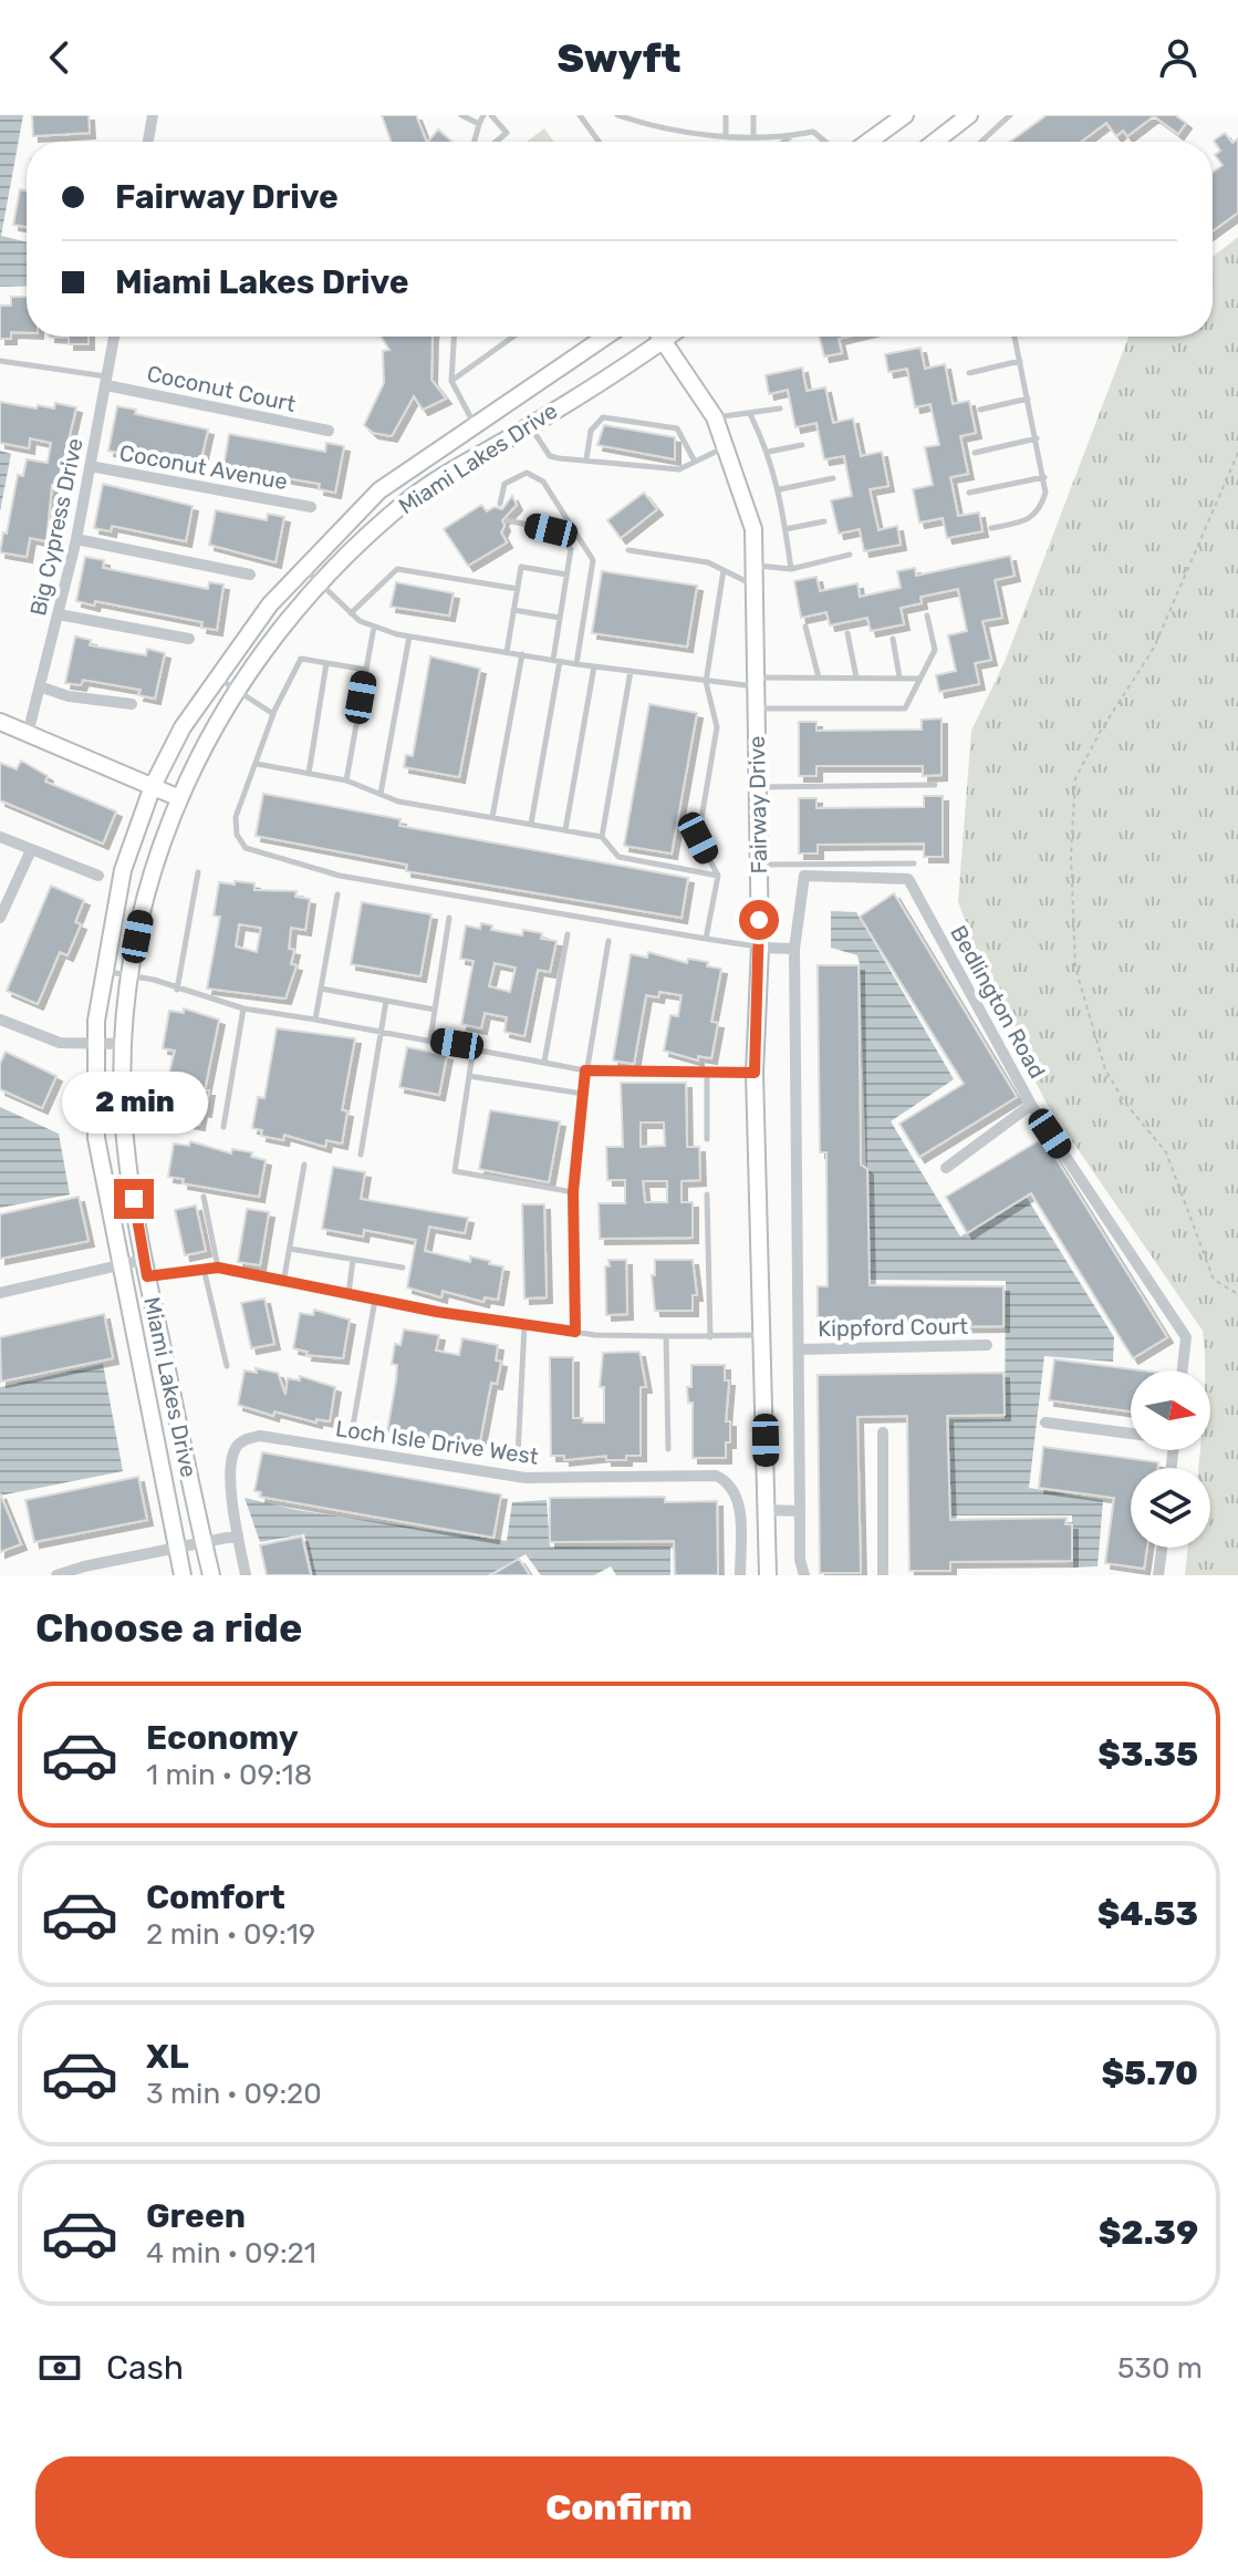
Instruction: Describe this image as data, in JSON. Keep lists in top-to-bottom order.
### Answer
{
  "streets": {
    "main road": ["Miami Lakes Drive", "Fairway Drive"],
    "street": [
      "Coconut Court",
      "Coconut Avenue",
      "Big Cypress Drive",
      "Bedlington Road",
      "Kippford Court",
      "Loch Isle Drive West"
    ]
  },
  "crossings": [
    ["Coconut Court", "Big Cypress Drive"],
    ["Miami Lakes Drive", "Fairway Drive"],
    ["Coconut Avenue", "Big Cypress Drive"],
    ["Bedlington Road", "Kippford Court"]
  ],
  "north": "right",
  "page": {
    "header": "Swyft",
    "banner": ["Fairway Drive", "Miami Lakes Drive"],
    "bubble": "2 min",
    "heading": "Choose a ride",
    "list": [
      {
        "name": "Economy",
        "note": "1 min · 09:18",
        "value": "$3.35"
      },
      {
        "name": "Comfort",
        "note": "2 min · 09:19",
        "value": "$4.53"
      },
      {
        "name": "XL",
        "note": "3 min · 09:20",
        "value": "$5.70"
      },
      {
        "name": "Green",
        "note": "4 min · 09:21",
        "value": "$2.39"
      }
    ],
    "pay": ["Cash", "530 m"],
    "buttons": "Confirm"
  }
}
